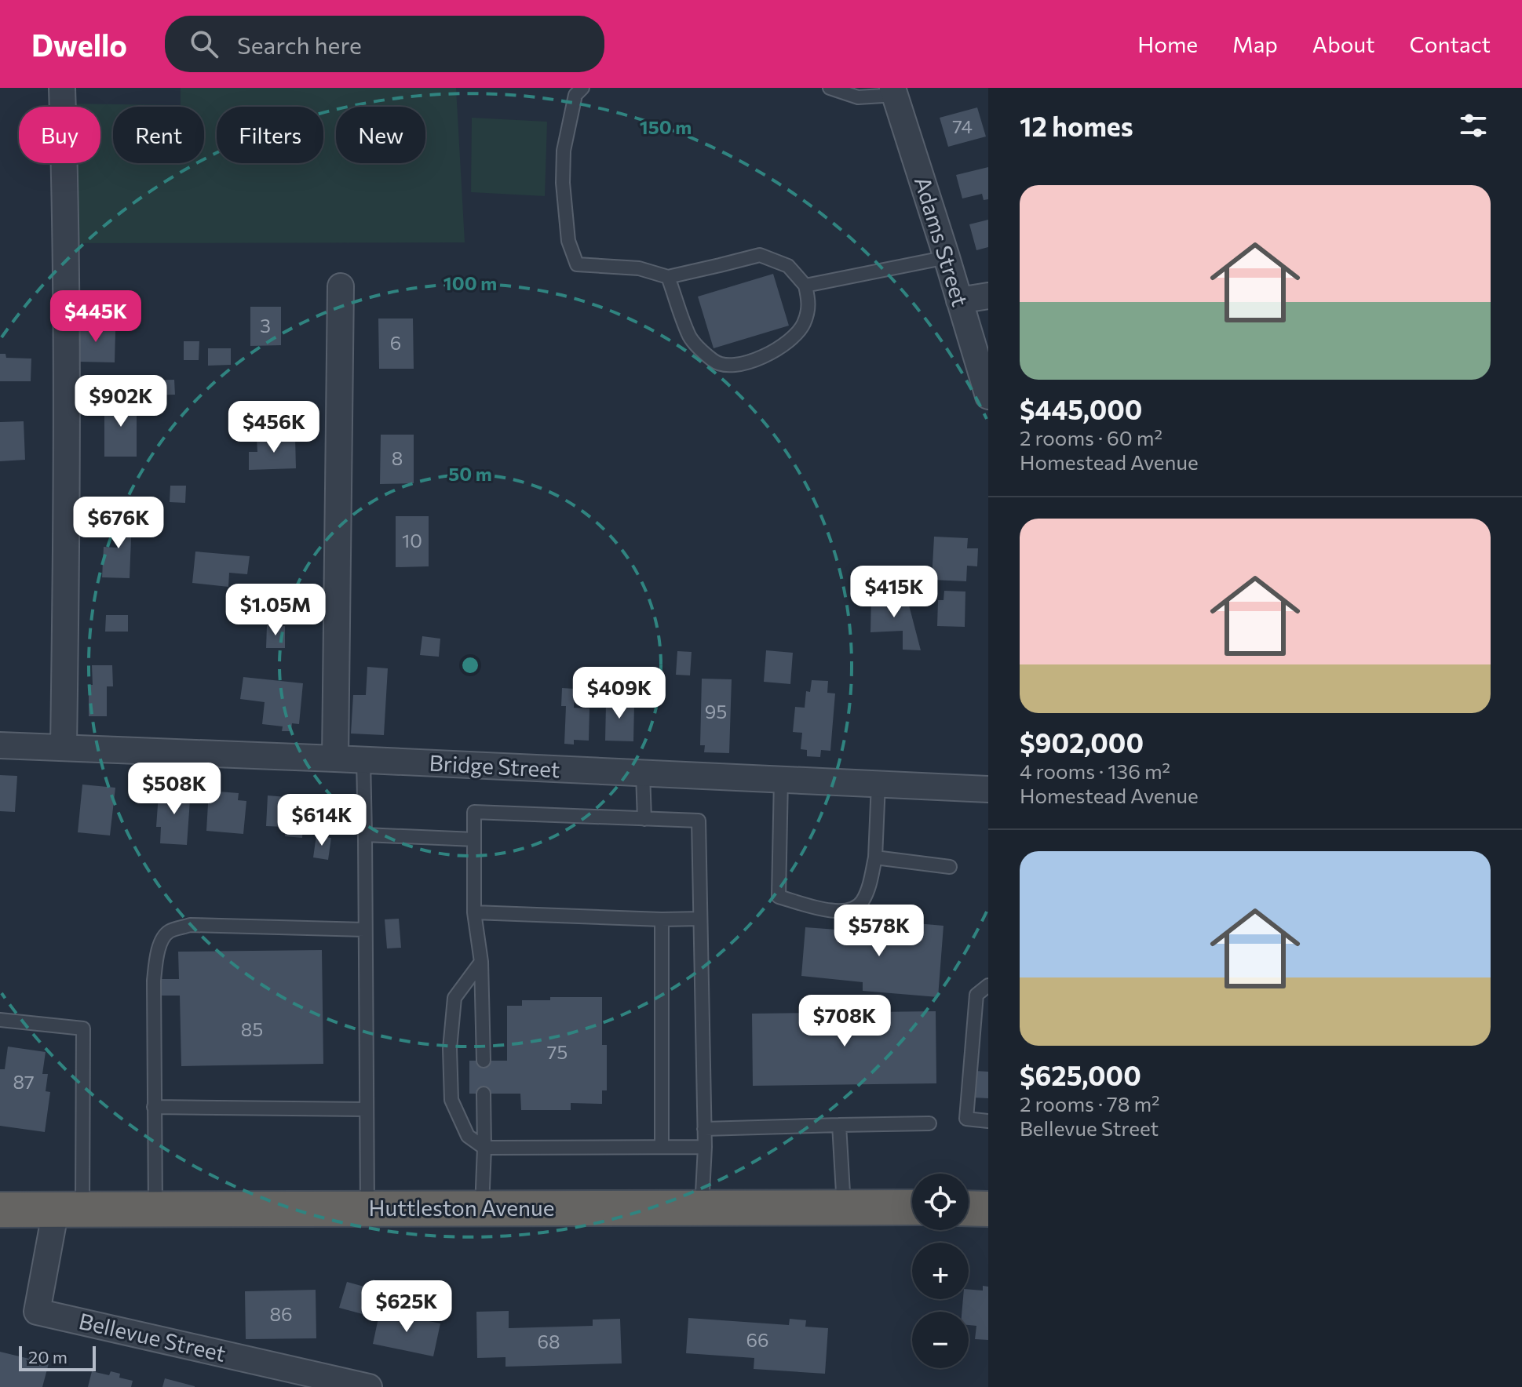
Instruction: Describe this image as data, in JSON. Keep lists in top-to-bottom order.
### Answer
{
  "streets": {
    "highway": ["Huttleston Avenue"],
    "street": ["Adams Street", "Bridge Street", "Bellevue Street"]
  },
  "crossings": [
    ["Huttleston Avenue", "Bellevue Street"]
  ],
  "house_numbers": [
    "74",
    "3",
    "6",
    "8",
    "10",
    "95",
    "85",
    "75",
    "87",
    "86",
    "66",
    "68"
  ],
  "scale_bar": "20 m",
  "page": {
    "header": "Dwello",
    "search": "Search here",
    "nav": [
      "Home",
      "Map",
      "About",
      "Contact"
    ],
    "heading": "12 homes",
    "chip": [
      "Buy",
      "Rent",
      "Filters",
      "New"
    ],
    "list": [
      {
        "name": "$445,000",
        "note": "2 rooms · 60 m² · Homestead Avenue"
      },
      {
        "name": "$902,000",
        "note": "4 rooms · 136 m² · Homestead Avenue"
      },
      {
        "name": "$625,000",
        "note": "2 rooms · 78 m² · Bellevue Street"
      }
    ],
    "price": [
      "$445K",
      "$902K",
      "$456K",
      "$676K",
      "$415K",
      "$1.05M",
      "$409K",
      "$508K",
      "$614K",
      "$578K",
      "$708K",
      "$625K"
    ],
    "map_buttons": ["+", "−"],
    "scale": "20 m"
  },
  "rings": ["150 m", "100 m", "50 m"]
}
